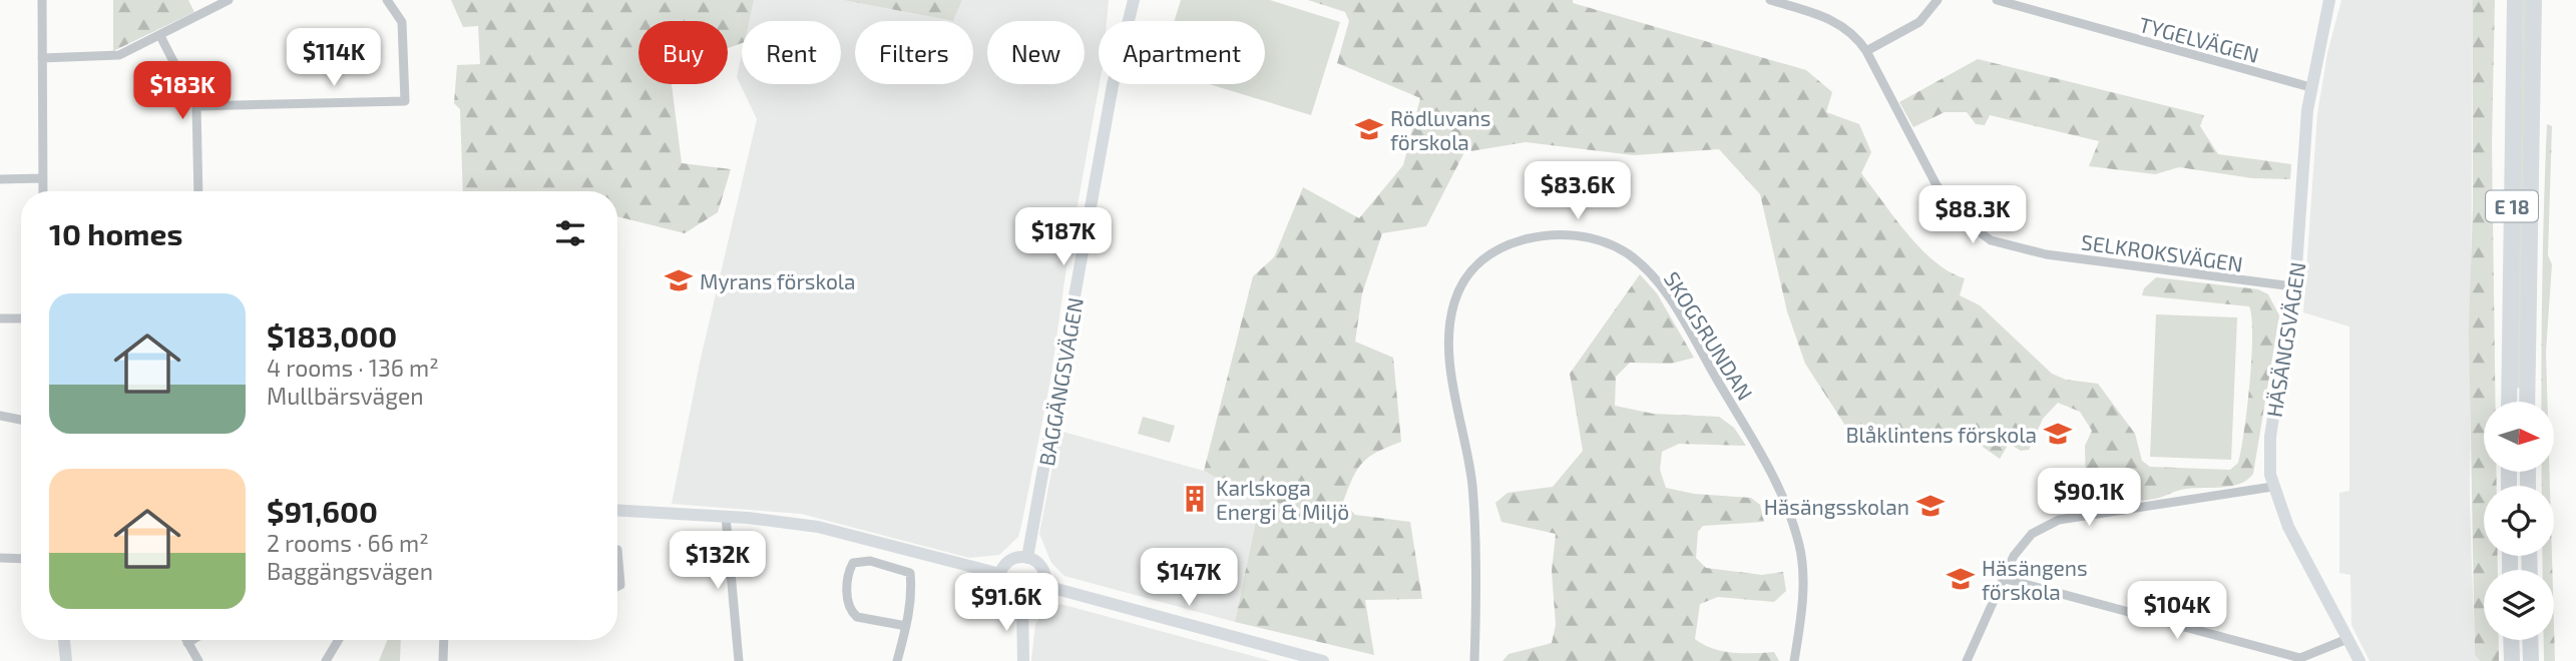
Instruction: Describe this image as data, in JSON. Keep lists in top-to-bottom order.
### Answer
{
  "streets": {
    "highway": ["E 18"],
    "street": [
      "TYGELVÄGEN",
      "SELKROKSVÄGEN",
      "SKOGSRUNDAN",
      "HÄSÄNGSVÄGEN",
      "BAGGÄNGSVÄGEN"
    ]
  },
  "crossings": [
    ["TYGELVÄGEN", "HÄSÄNGSVÄGEN"],
    ["SELKROKSVÄGEN", "HÄSÄNGSVÄGEN"]
  ],
  "places": {
    "school or university": [
      "Rödluvans förskola",
      "Myrans förskola",
      "Blåklintens förskola",
      "Häsängsskolan",
      "Häsängens förskola"
    ],
    "building": ["Karlskoga Energi & Miljö"]
  },
  "north": "right",
  "page": {
    "chip": [
      "Buy",
      "Rent",
      "Filters",
      "New",
      "Apartment"
    ],
    "price": [
      "$114K",
      "$183K",
      "$83.6K",
      "$88.3K",
      "$187K",
      "$90.1K",
      "$132K",
      "$147K",
      "$91.6K",
      "$104K"
    ],
    "heading": "10 homes",
    "list": [
      {
        "name": "$183,000",
        "note": "4 rooms · 136 m² · Mullbärsvägen"
      },
      {
        "name": "$91,600",
        "note": "2 rooms · 66 m² · Baggängsvägen"
      }
    ]
  }
}
